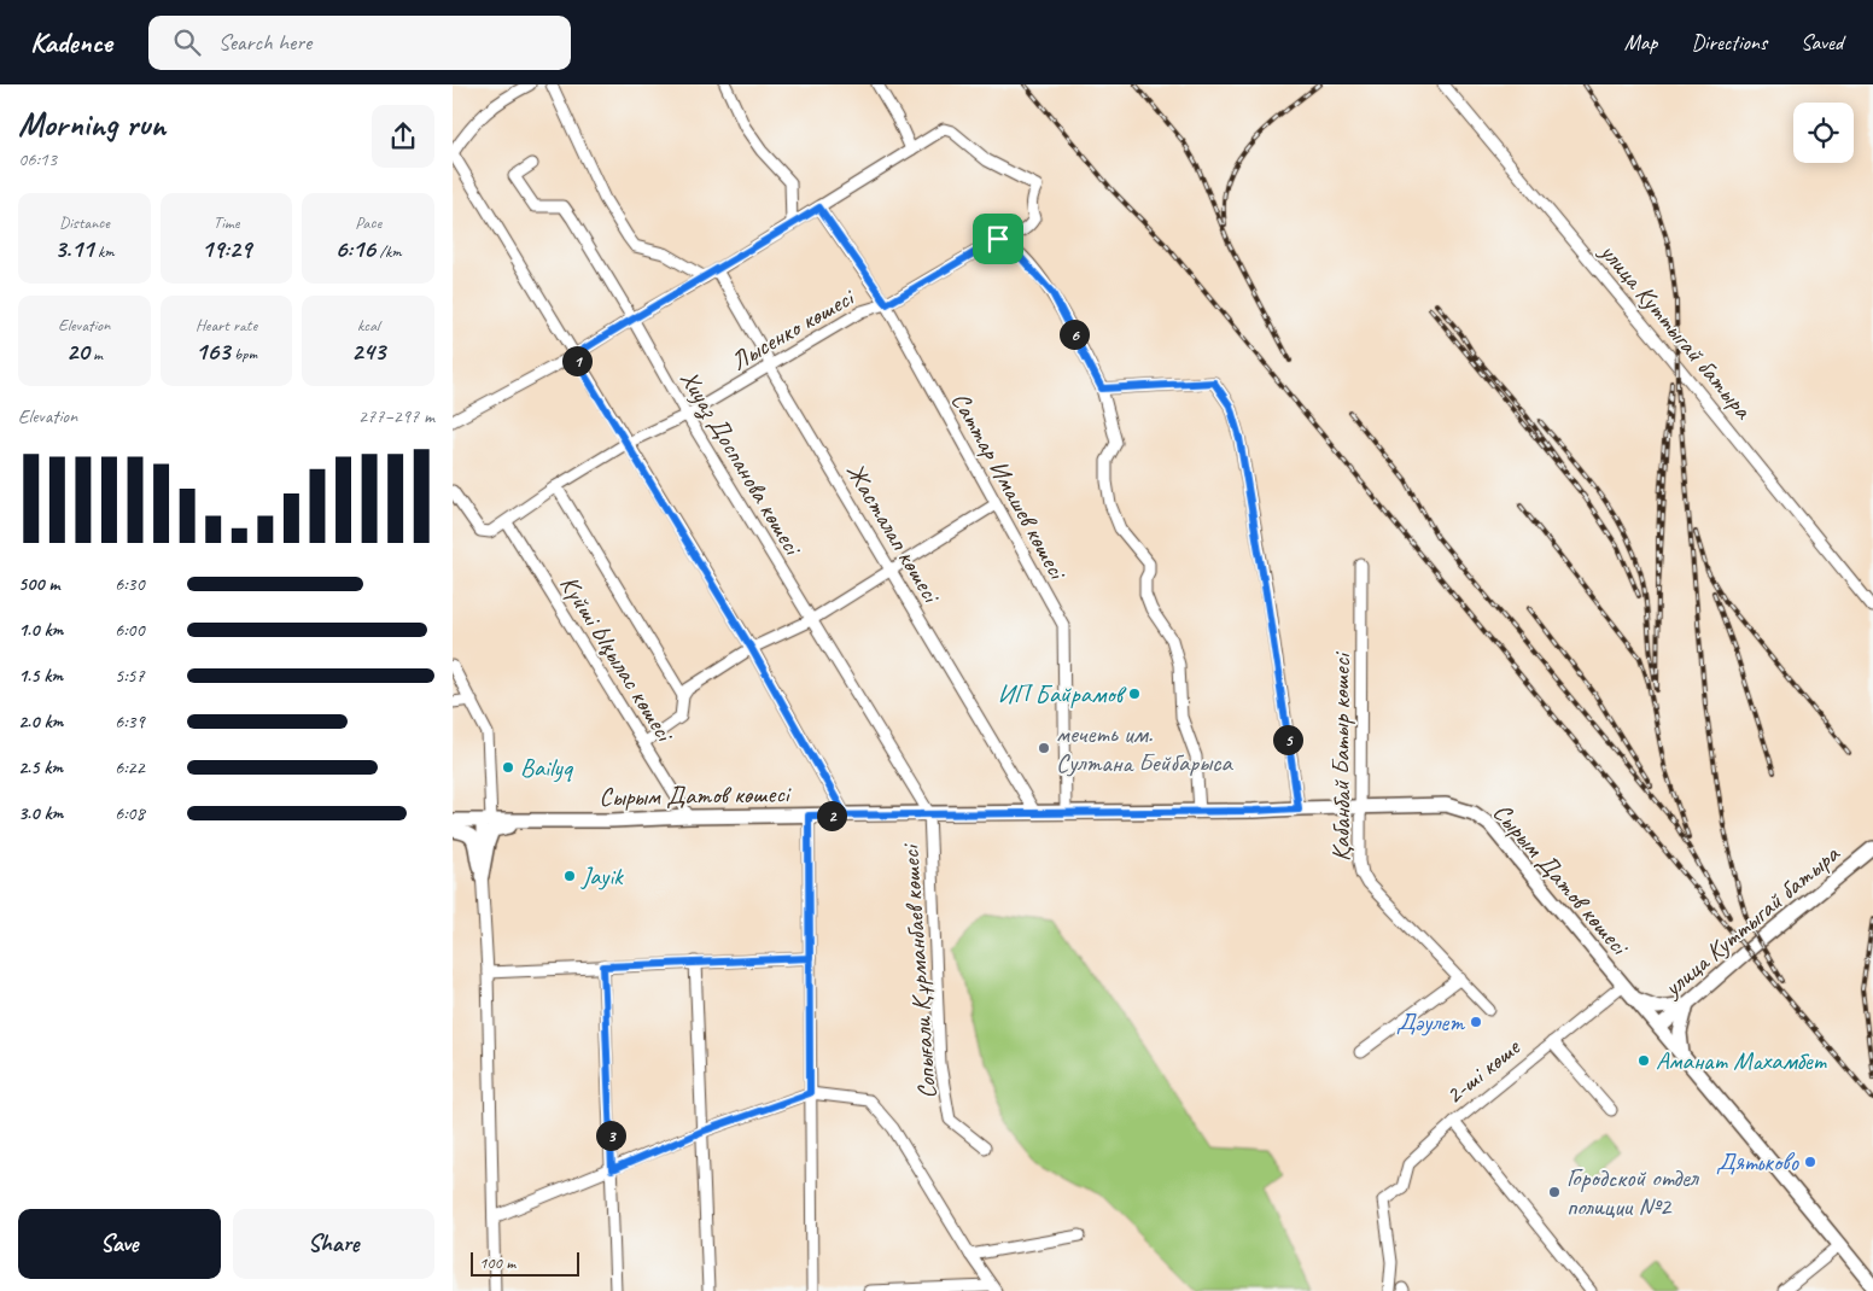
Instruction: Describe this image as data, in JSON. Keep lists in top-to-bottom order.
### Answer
{
  "streets": {
    "main road": ["улица Куттыгай батыра", "Сырым Датов көшесі"],
    "street": [
      "Лысенко көшесі",
      "Хиуаз Доспанова көшесі",
      "Саттар Имашев көшесі",
      "Жасталап көшесі",
      "Күйші Ықылас көшесі",
      "Қабанбай Батыр көшесі",
      "Сопығали Құрманбаев көшесі",
      "2-ші көше"
    ]
  },
  "crossings": [
    ["Лысенко көшесі", "Хиуаз Доспанова көшесі"],
    ["Лысенко көшесі", "Саттар Имашев көшесі"],
    ["Лысенко көшесі", "Жасталап көшесі"],
    ["Лысенко көшесі", "Күйші Ықылас көшесі"],
    ["улица Куттыгай батыра", "Сырым Датов көшесі"],
    ["Хиуаз Доспанова көшесі", "Сырым Датов көшесі"],
    ["Хиуаз Доспанова көшесі", "Сопығали Құрманбаев көшесі"],
    ["Саттар Имашев көшесі", "Сырым Датов көшесі"],
    ["Жасталап көшесі", "Сырым Датов көшесі"],
    ["Күйші Ықылас көшесі", "Сырым Датов көшесі"],
    ["Қабанбай Батыр көшесі", "Сырым Датов көшесі"],
    ["Сырым Датов көшесі", "Сопығали Құрманбаев көшесі"],
    ["Сырым Датов көшесі", "2-ші көше"]
  ],
  "places": [
    "ИП Байрамов",
    "мечеть им. Султана Бейбарыса",
    "Bailyq",
    "Jayik",
    "Дәулет",
    "Аманат Махамбет",
    "Дятьково",
    "Городской отдел полиции №2"
  ],
  "scale_bar": "100 m",
  "page": {
    "header": "Kadence",
    "search": "Search here",
    "nav": ["Map", "Directions", "Saved"],
    "heading": ["Morning run", "06:13"],
    "stats": [
      ["Distance", "3.11 km"],
      ["Time", "19:29"],
      ["Pace", "6:16 /km"],
      ["Elevation", "20 m"],
      ["Heart rate", "163 bpm"],
      ["kcal", "243"]
    ],
    "pins": [
      "6",
      "1",
      "5",
      "2",
      "3"
    ],
    "chart": ["Elevation", "277–297 m"],
    "list": [
      {
        "name": "500 m",
        "note": "6:30"
      },
      {
        "name": "1.0 km",
        "note": "6:00"
      },
      {
        "name": "1.5 km",
        "note": "5:57"
      },
      {
        "name": "2.0 km",
        "note": "6:39"
      },
      {
        "name": "2.5 km",
        "note": "6:22"
      },
      {
        "name": "3.0 km",
        "note": "6:08"
      }
    ],
    "buttons": ["Save", "Share"],
    "scale": "100 m"
  }
}
